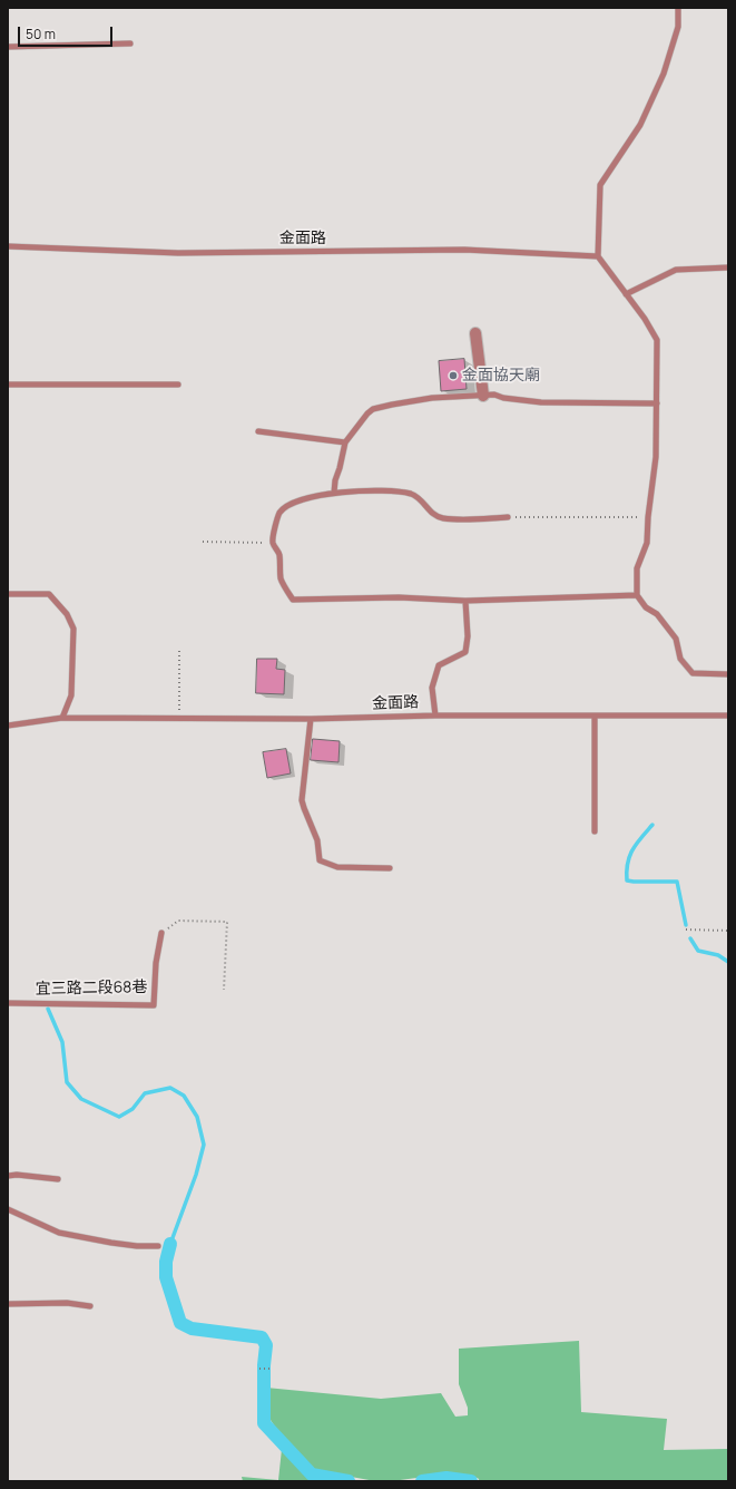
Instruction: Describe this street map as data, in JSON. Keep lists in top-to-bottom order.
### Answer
{
  "streets": {
    "lane": ["金面路", "宜三路二段68巷"]
  },
  "places": ["金面協天廟"],
  "scale_bar": "50 m"
}
